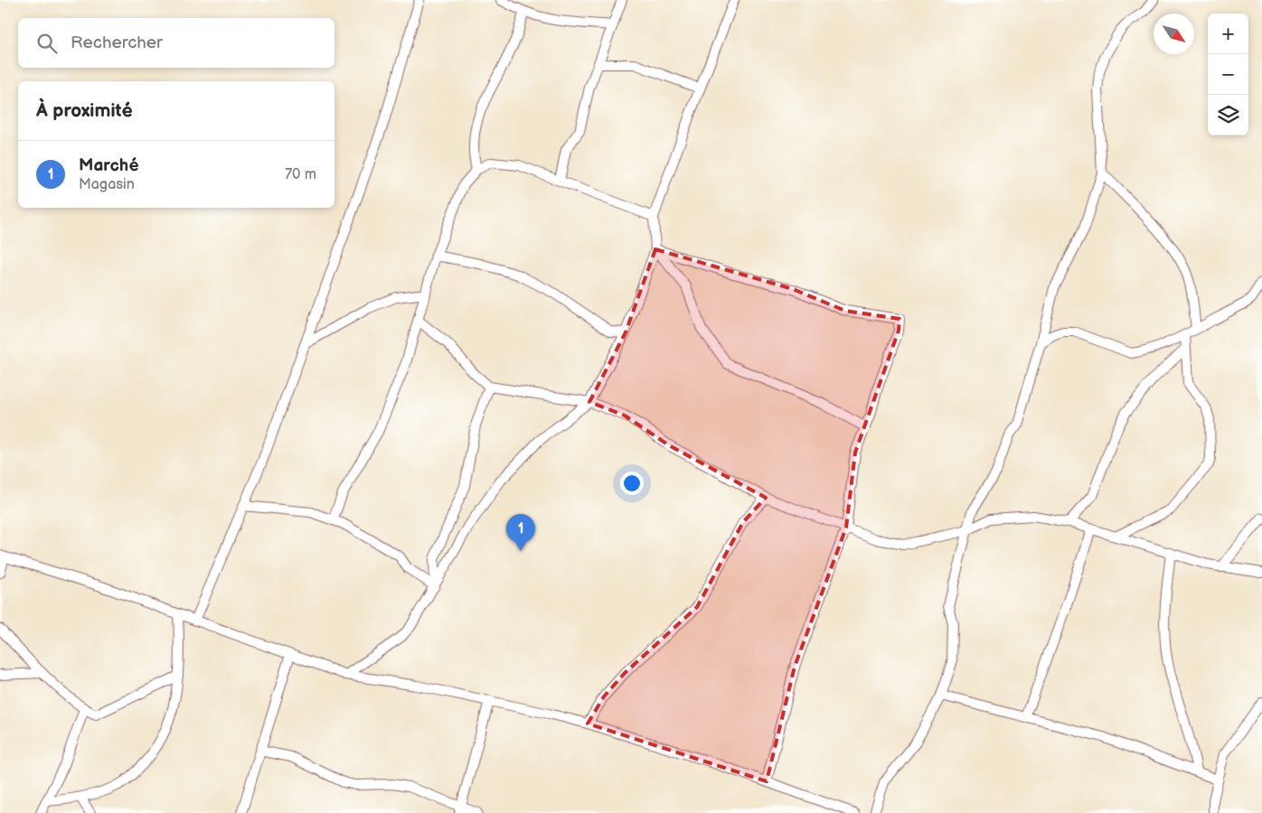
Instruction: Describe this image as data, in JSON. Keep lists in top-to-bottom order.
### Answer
{
  "north": "bottom right",
  "page": {
    "map_buttons": ["+", "−"],
    "search": "Rechercher",
    "heading": "À proximité",
    "list": [
      {
        "mark": "1",
        "name": "Marché",
        "note": "Magasin",
        "value": "70 m"
      }
    ],
    "pins": "1"
  }
}
